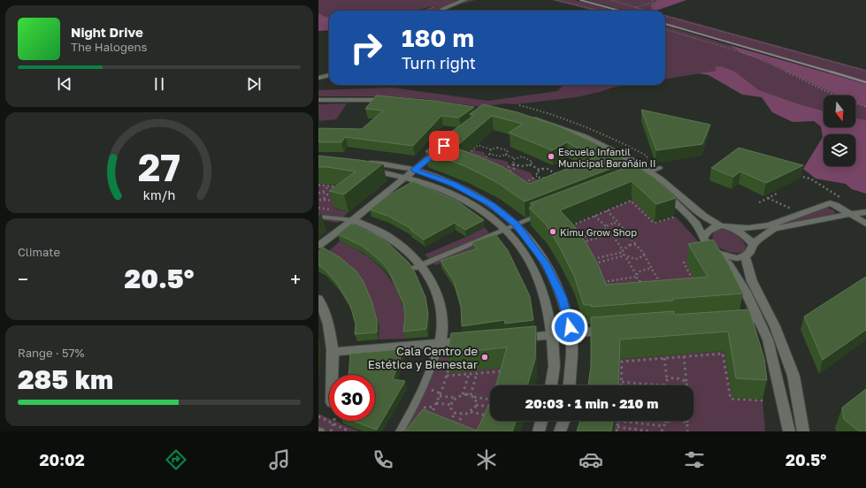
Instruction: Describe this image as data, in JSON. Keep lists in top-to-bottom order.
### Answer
{
  "places": ["Escuela Infantil Municipal Barañáin II", "Kimu Grow Shop", "Cala Centro de Estética y Bienestar"],
  "north": "bottom",
  "page": {
    "turn": ["180 m", "Turn right"],
    "song": ["Night Drive", "The Halogens"],
    "tile": [
      "Climate",
      ["Range · 57%", "285 km"]
    ],
    "heat": ["−", "20.5°", "+"],
    "limit": "30",
    "trip": "20:03 · 1 min · 210 m",
    "tabs": ["20:02", "20.5°"],
    "gauge": ["27", "km/h"]
  }
}
